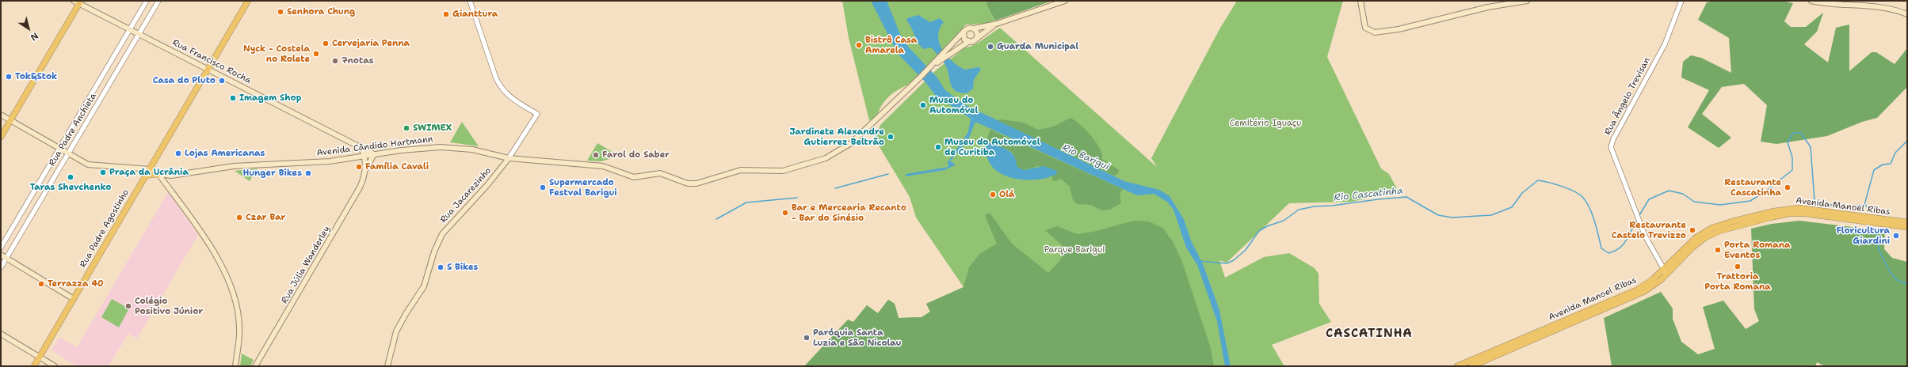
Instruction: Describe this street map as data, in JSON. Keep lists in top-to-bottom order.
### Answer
{
  "streets": {
    "main road": [
      "Rua Francisco Rocha",
      "Avenida Cândido Hartmann",
      "Rua Jacarezinho",
      "Avenida Manoel Ribas",
      "Rua Padre Agostinho",
      "Rua Júlia Wanderley"
    ],
    "street": ["Rua Ângelo Trevisan", "Rua Padre Anchieta"]
  },
  "crossings": [
    ["Rua Francisco Rocha", "Rua Padre Anchieta"],
    ["Rua Francisco Rocha", "Avenida Cândido Hartmann"],
    ["Rua Francisco Rocha", "Rua Padre Agostinho"],
    ["Rua Francisco Rocha", "Rua Júlia Wanderley"],
    ["Rua Ângelo Trevisan", "Avenida Manoel Ribas"],
    ["Avenida Cândido Hartmann", "Rua Jacarezinho"],
    ["Avenida Cândido Hartmann", "Rua Júlia Wanderley"]
  ],
  "districts": ["CASCATINHA"],
  "water": ["Rio Barigui", "Rio Cascatinha"],
  "parks": ["Cemitério Iguaçu", "Parque Barigui"],
  "places": [
    "Senhora Chung",
    "Gianttura",
    "Cervejaria Penna",
    "Bistrô Casa Amarela",
    "Guarda Municipal",
    "Nyck - Costela no Rolete",
    "7notas",
    "Tok&Stok",
    "Casa do Pluto",
    "Imagem Shop",
    "Museu do Automóvel",
    "SWIMEX",
    "Jardinete Alexandre Gutierrez Beltrão",
    "Museu do Automóvel de Curitiba",
    "Lojas Americanas",
    "Farol do Saber",
    "Família Cavali",
    "Praça da Ucrânia",
    "Hunger Bikes",
    "Taras Shevchenko",
    "Supermercado Festval Barigui",
    "Restaurante Cascatinha",
    "Olá",
    "Bar e Mercearia Recanto - Bar do Sinésio",
    "Czar Bar",
    "Restaurante Castelo Trevizzo",
    "Floricultura Giardini",
    "Porta Romana Eventos",
    "Trattoria Porta Romana",
    "S Bikes",
    "Terrazza 40",
    "Colégio Positivo Júnior",
    "Paróquia Santa Luzia e São Nicolau"
  ],
  "north": "bottom right"
}
